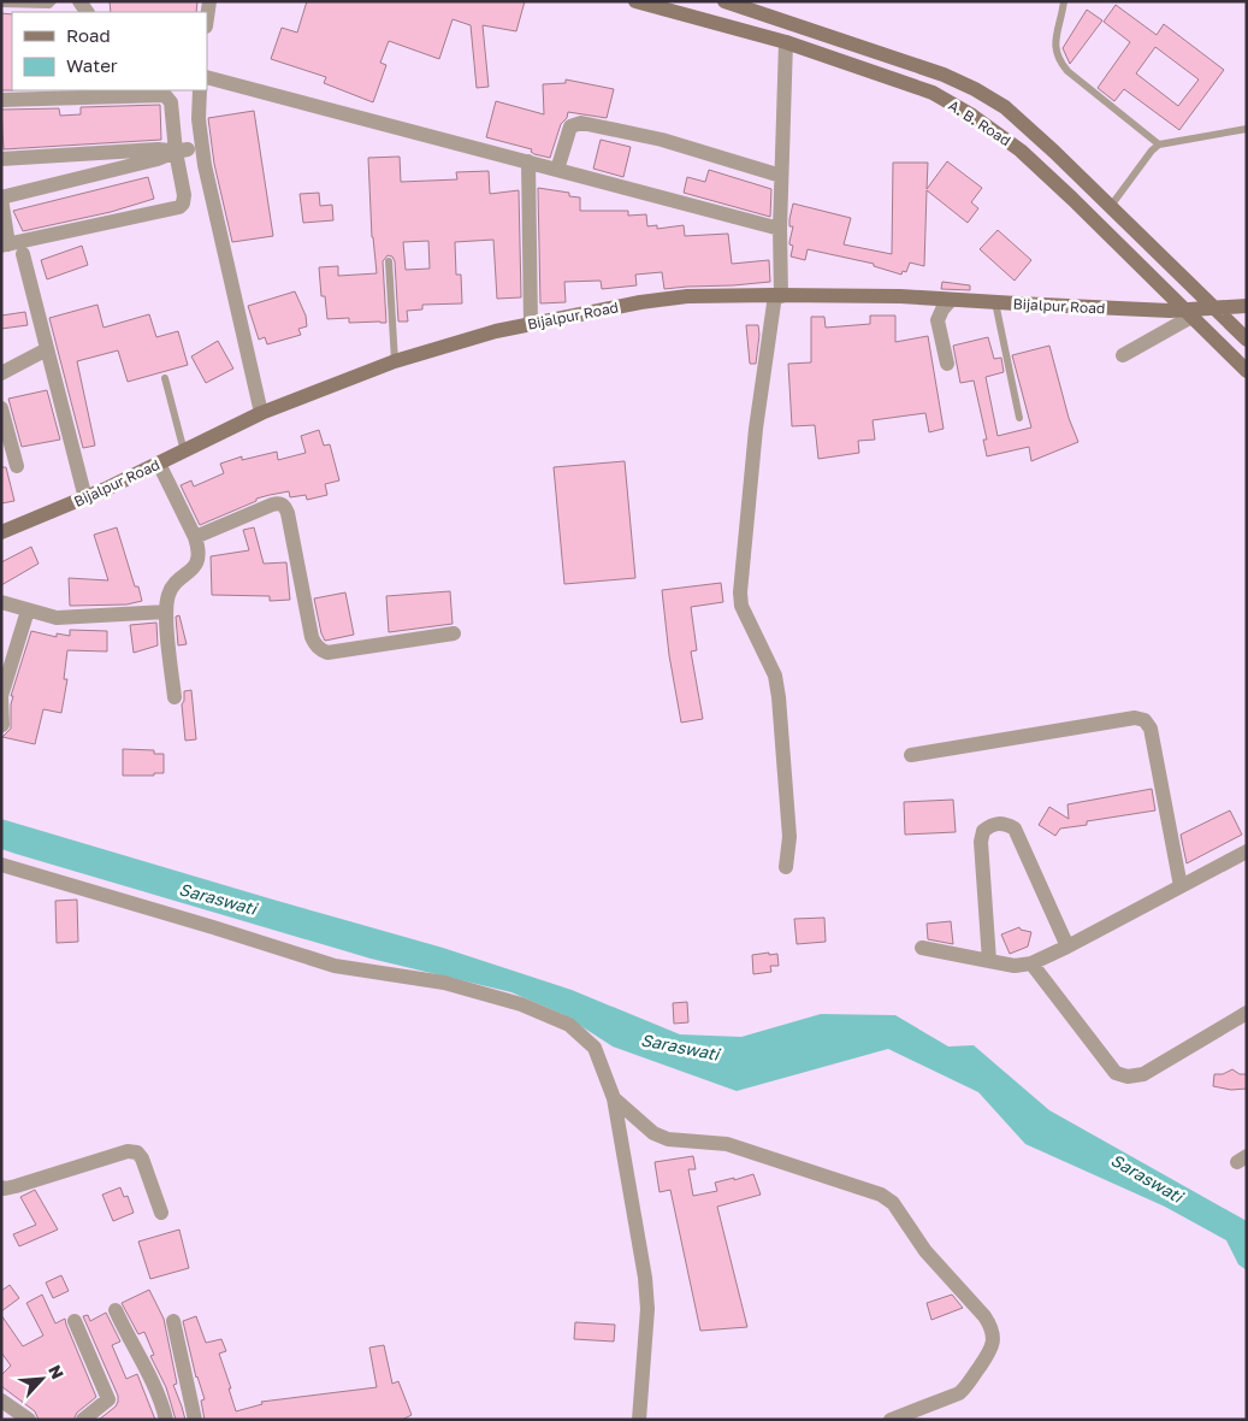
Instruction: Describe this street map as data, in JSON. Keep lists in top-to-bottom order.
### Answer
{
  "streets": {
    "main road": ["A. B. Road", "Bijalpur Road"]
  },
  "crossings": [
    ["A. B. Road", "Bijalpur Road"]
  ],
  "water": ["Saraswati"],
  "legend": ["Road", "Water"],
  "north": "top right"
}
